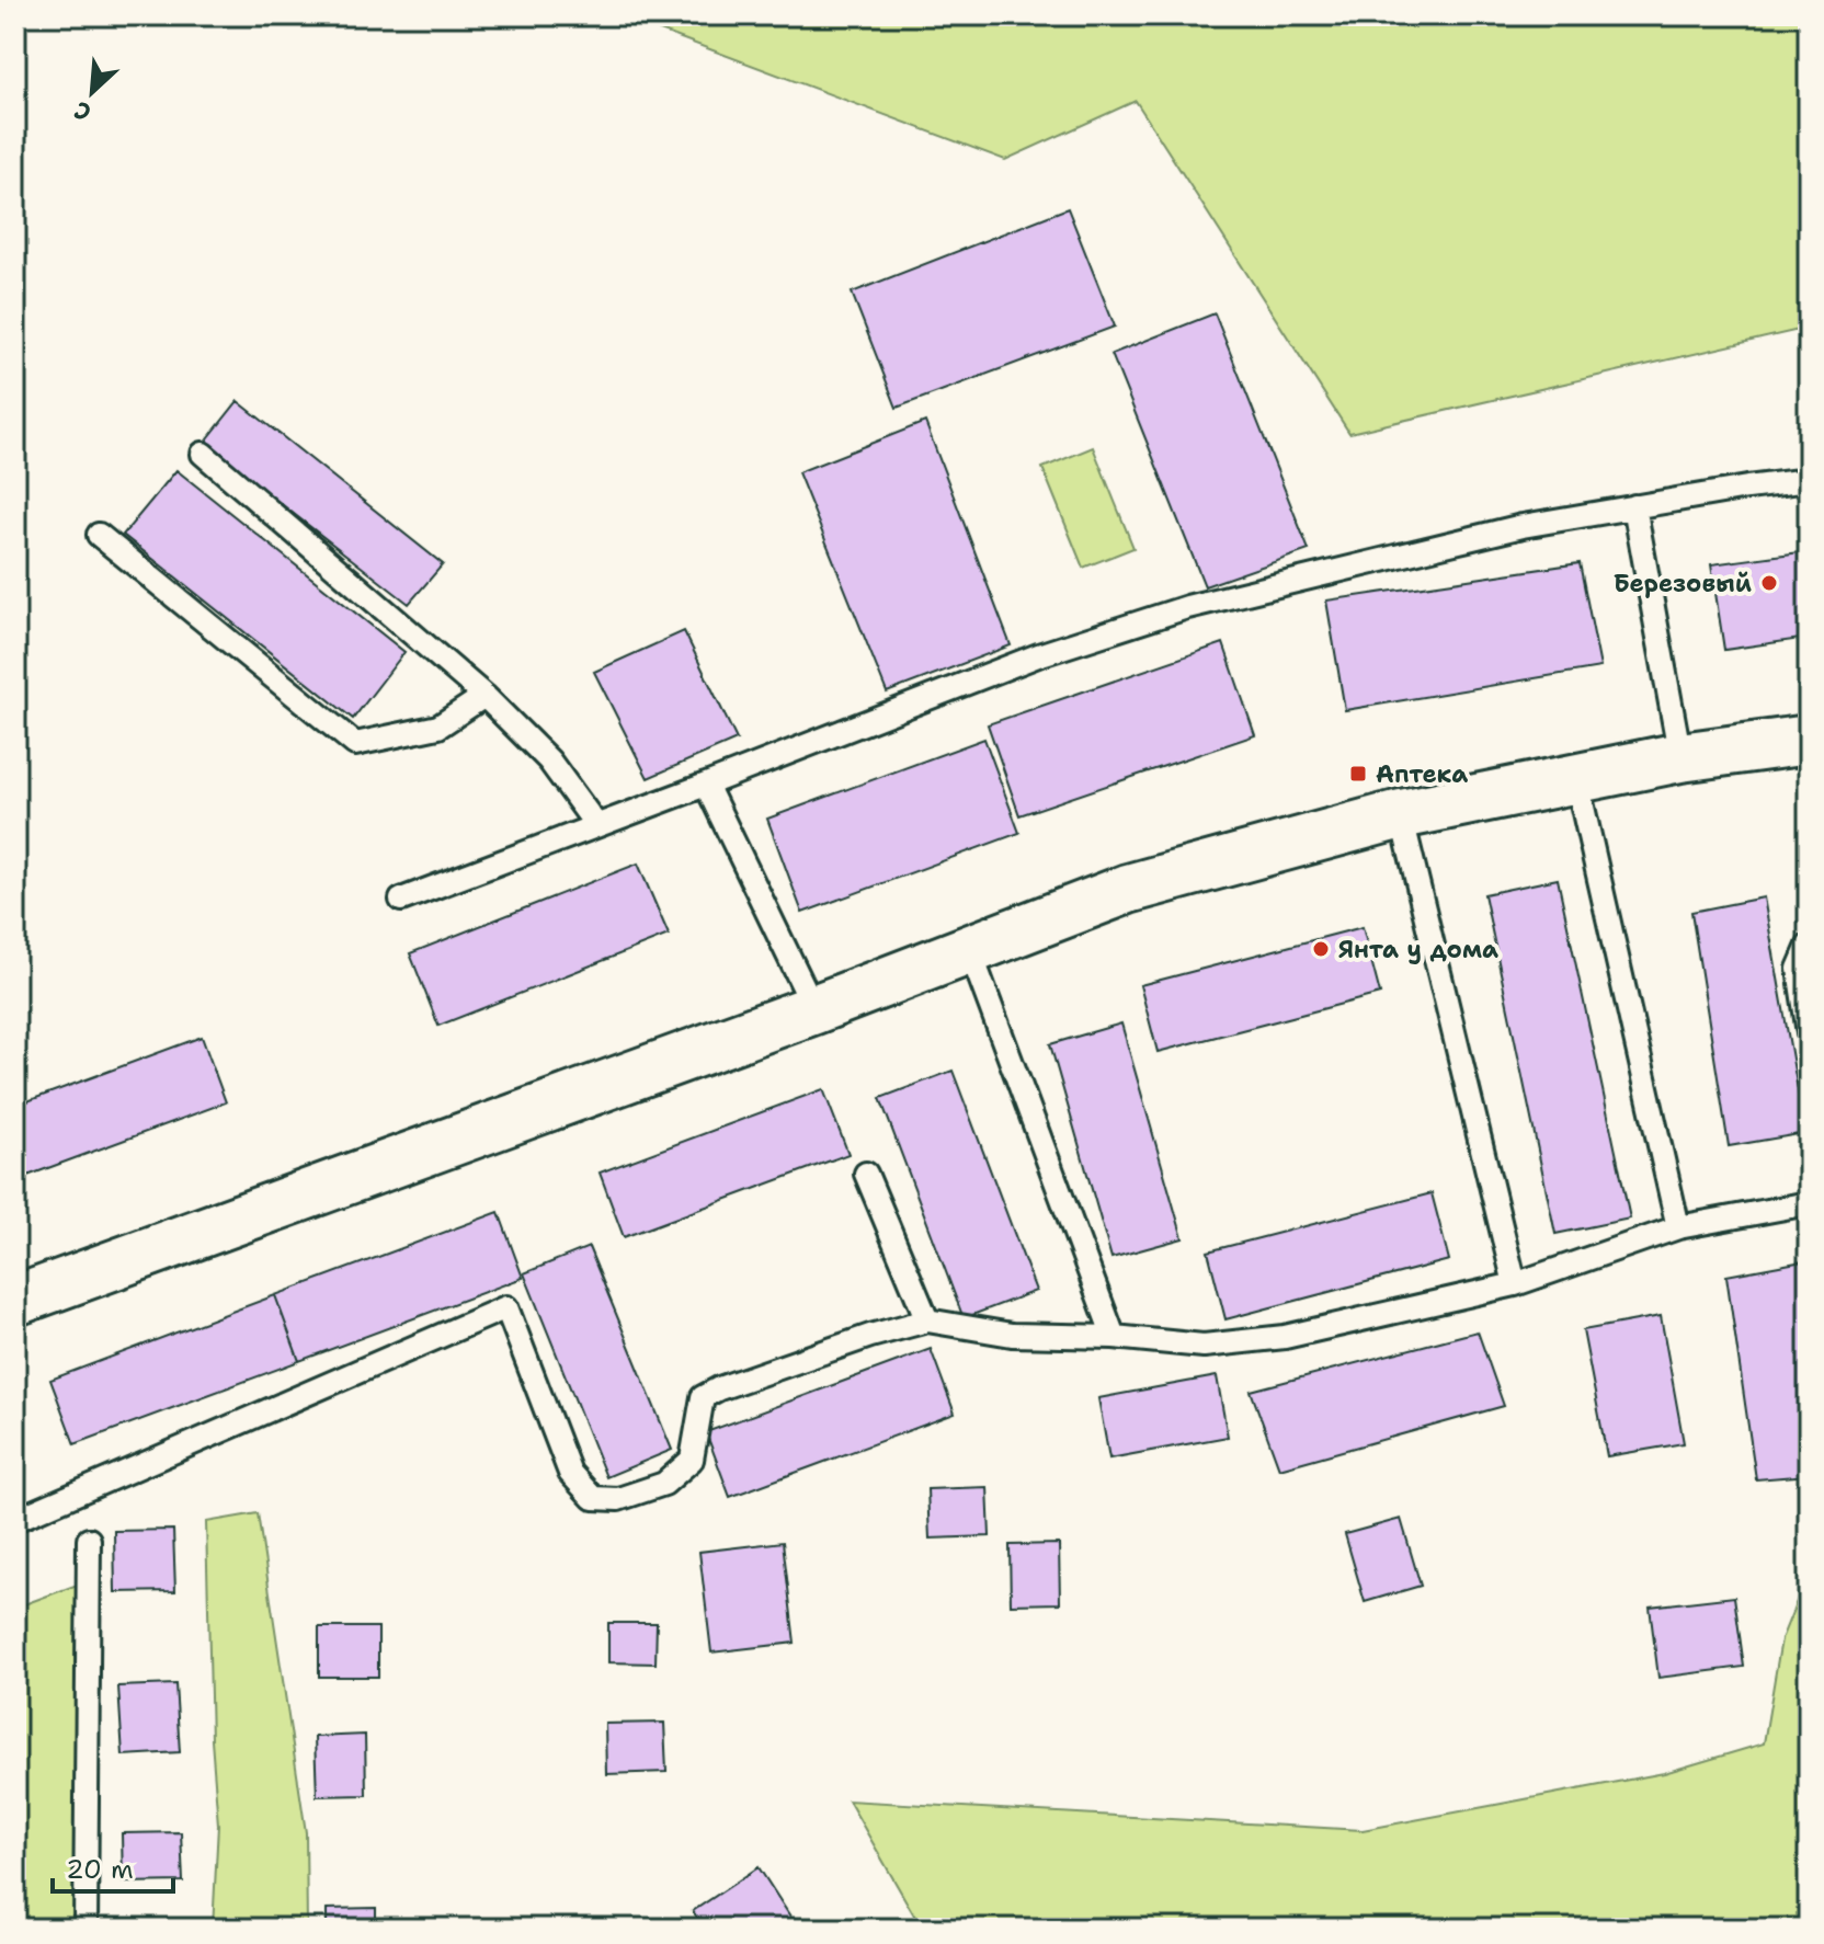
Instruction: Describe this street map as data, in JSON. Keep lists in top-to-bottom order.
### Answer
{
  "places": {
    "other": ["Березовый", "Янта у дома"],
    "transit": ["Аптека"]
  },
  "scale_bar": "20 m",
  "north": "bottom left"
}
